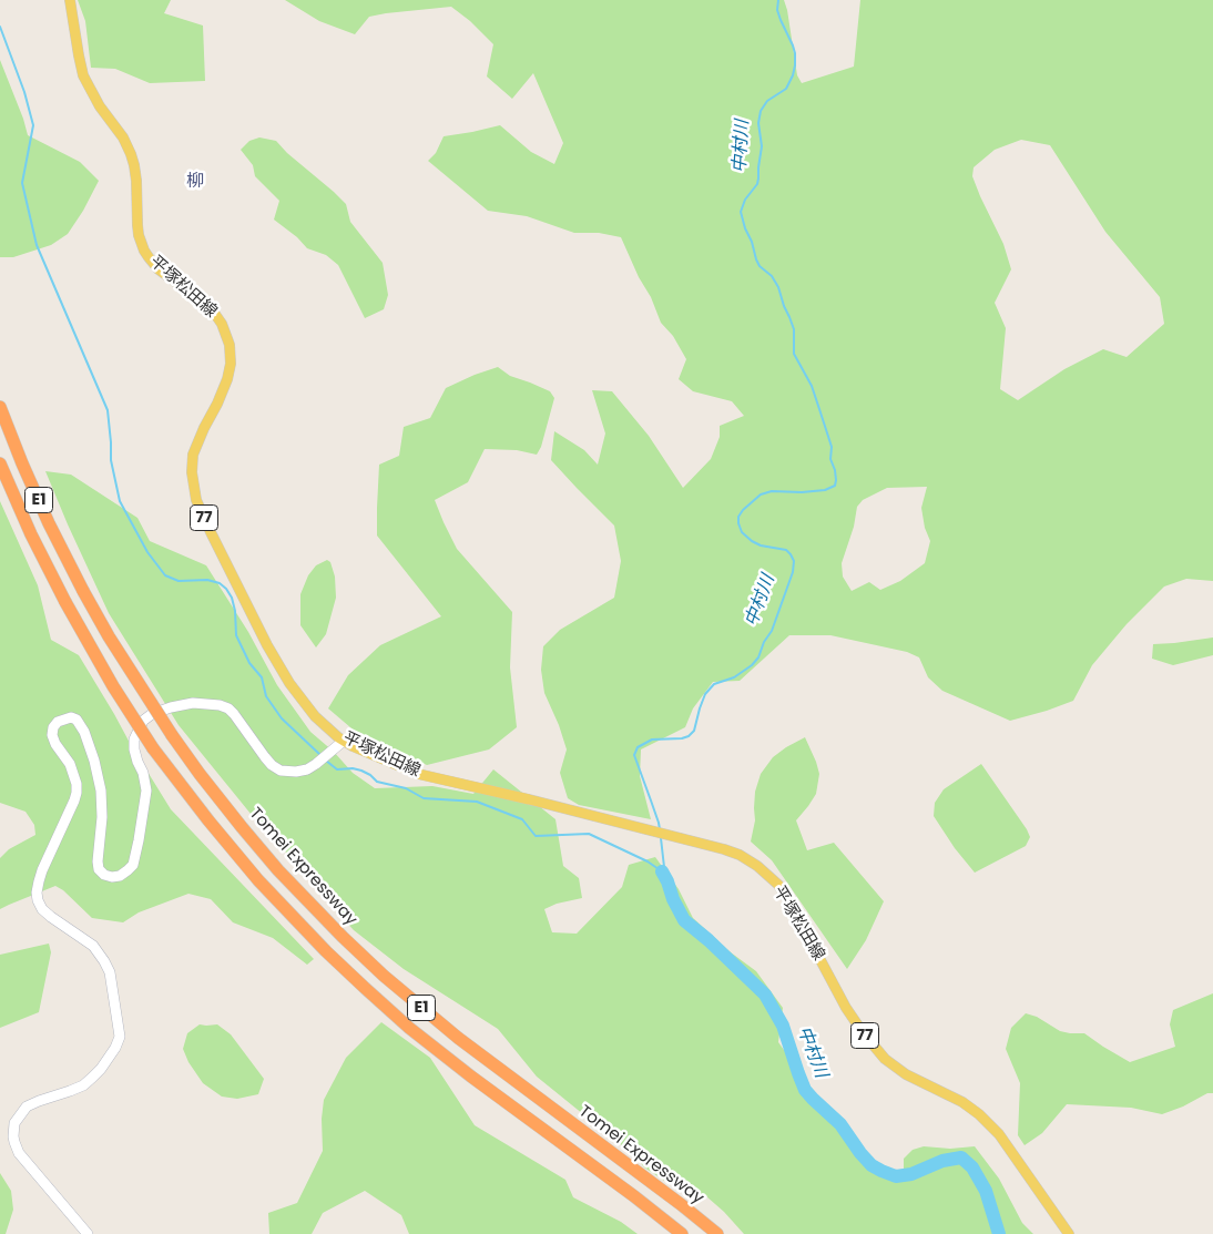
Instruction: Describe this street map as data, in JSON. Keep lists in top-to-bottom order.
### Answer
{
  "streets": {
    "highway": ["E1", "Tomei Expressway"],
    "main road": ["平塚松田線", "77"]
  },
  "districts": ["柳"],
  "water": ["中村川"]
}
